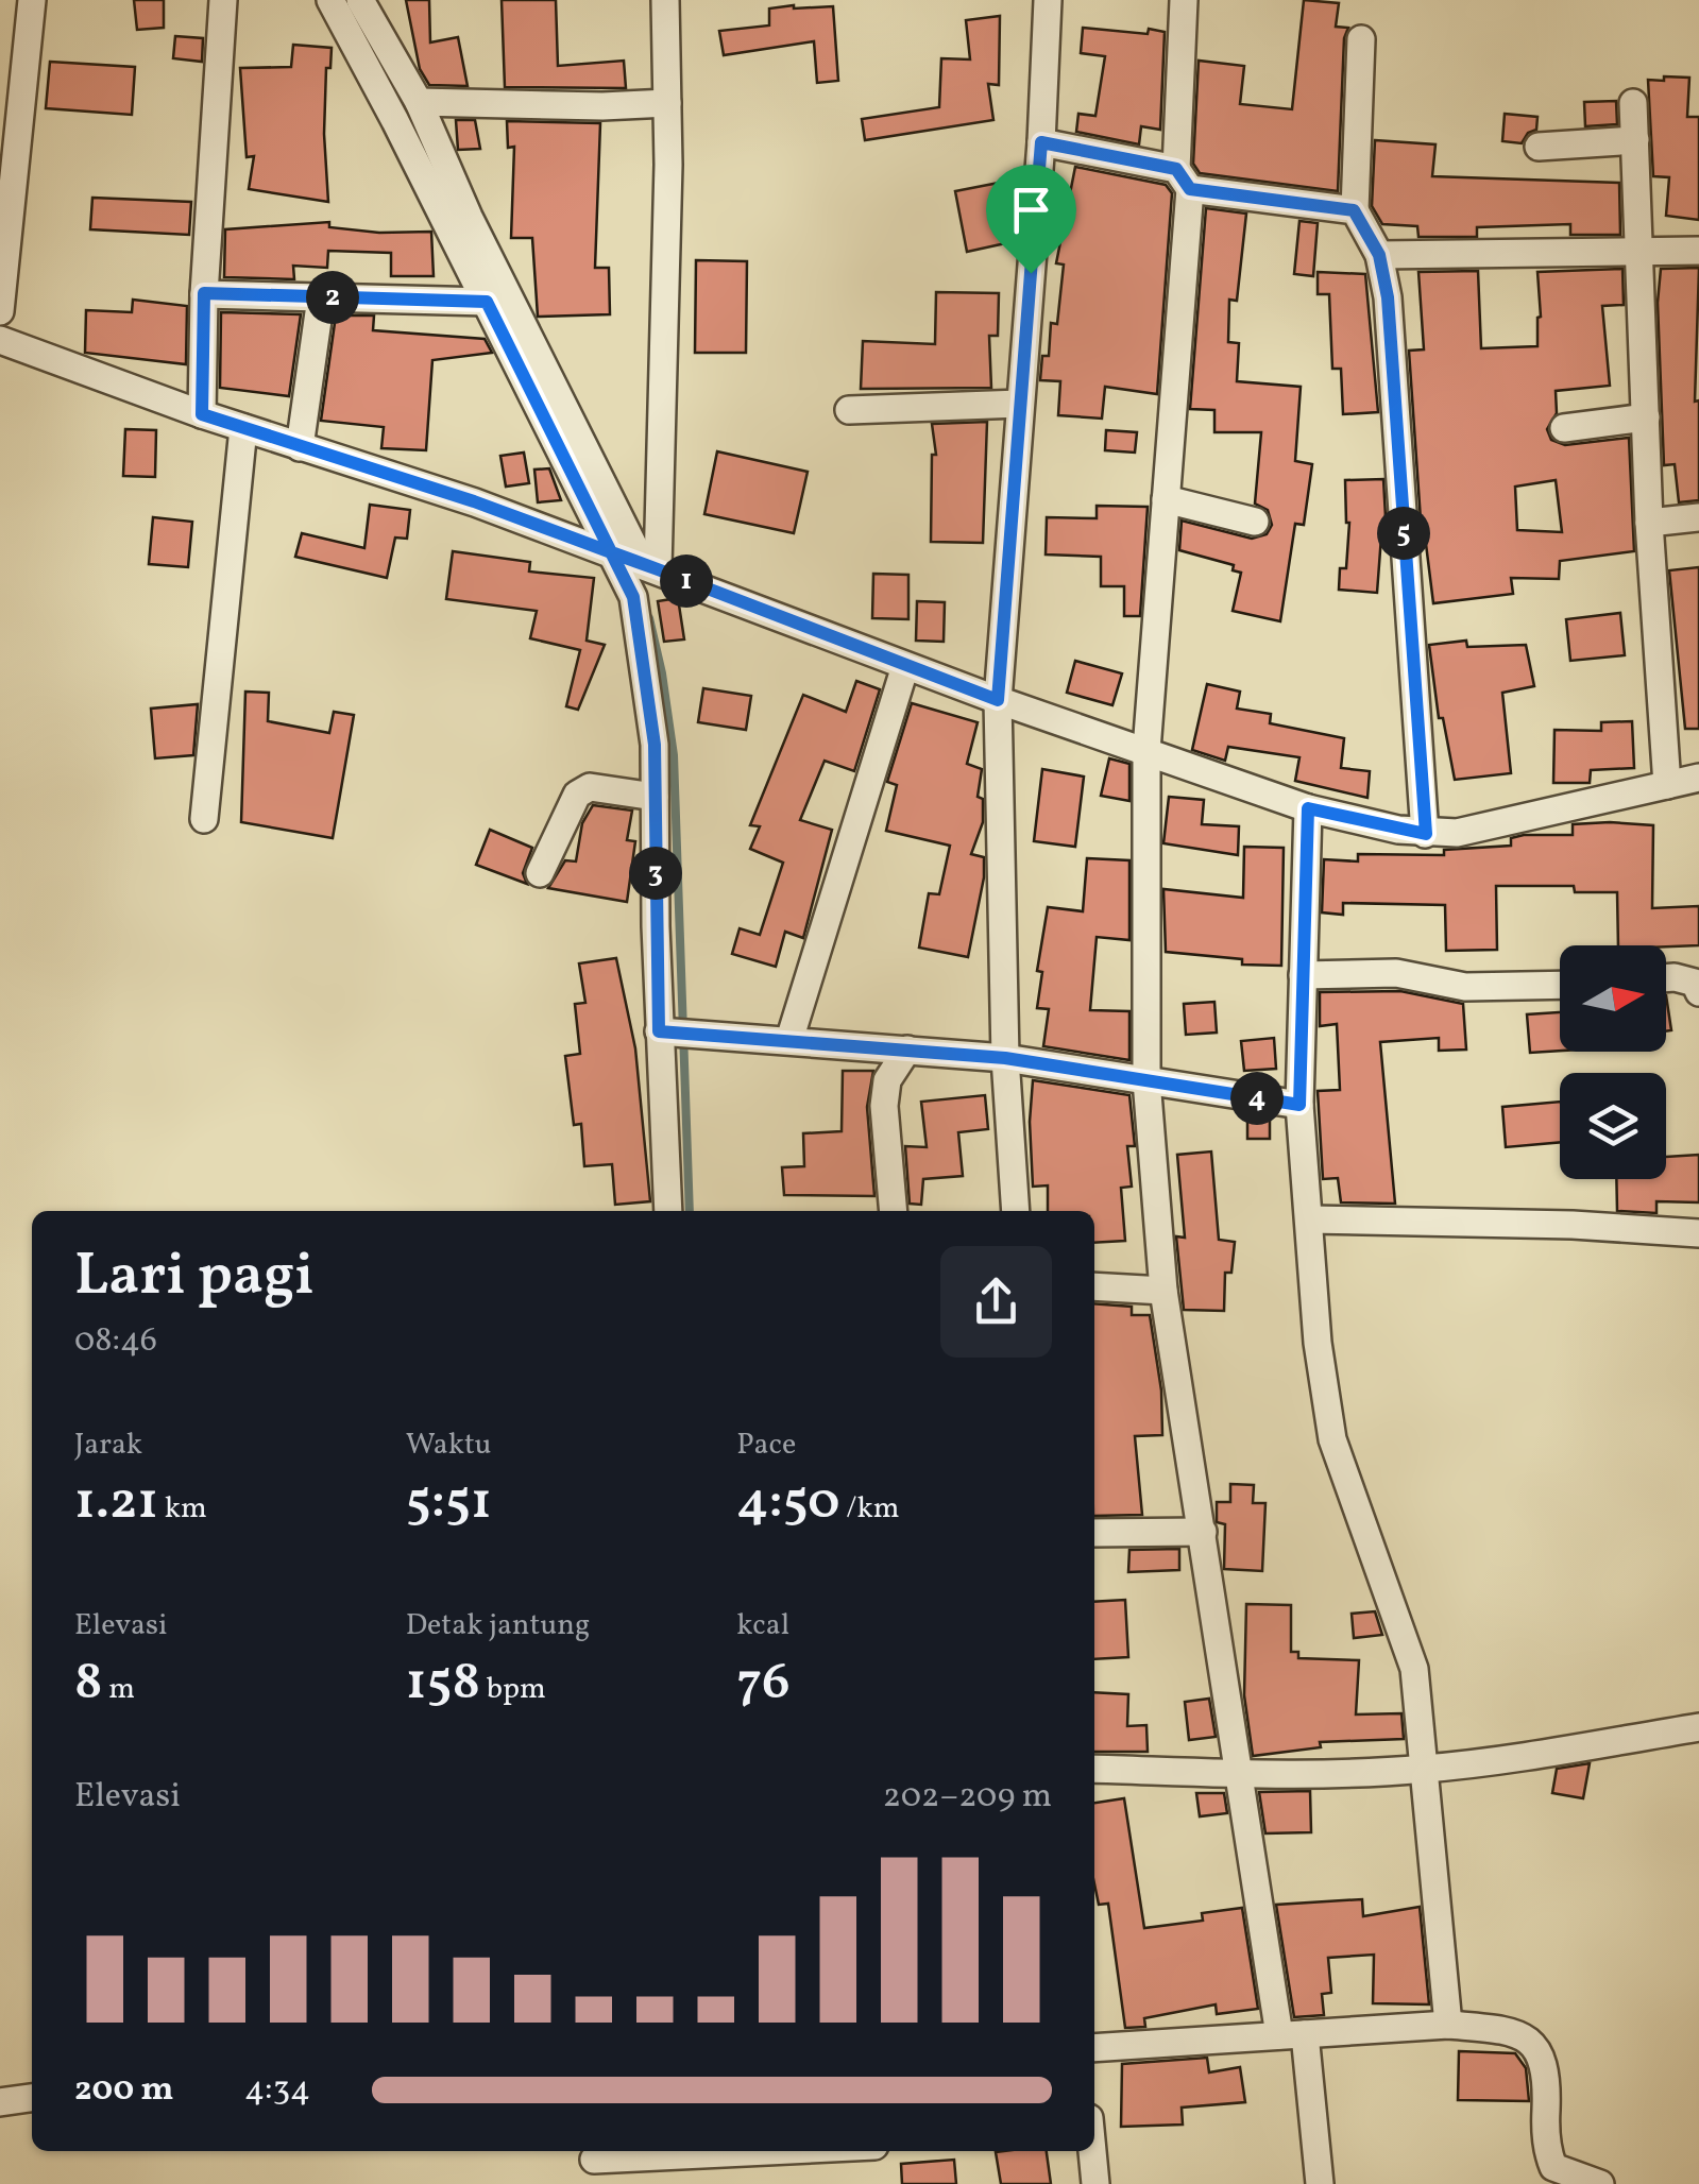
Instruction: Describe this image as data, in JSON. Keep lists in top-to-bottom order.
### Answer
{
  "north": "right",
  "page": {
    "pins": [
      "2",
      "5",
      "1",
      "3",
      "4"
    ],
    "heading": ["Lari pagi", "08:46"],
    "stats": [
      ["Jarak", "1.21 km"],
      ["Waktu", "5:51"],
      ["Pace", "4:50 /km"],
      ["Elevasi", "8 m"],
      ["Detak jantung", "158 bpm"],
      ["kcal", "76"]
    ],
    "chart": ["Elevasi", "202–209 m"],
    "list": [
      {
        "name": "200 m",
        "note": "4:34"
      }
    ]
  }
}
